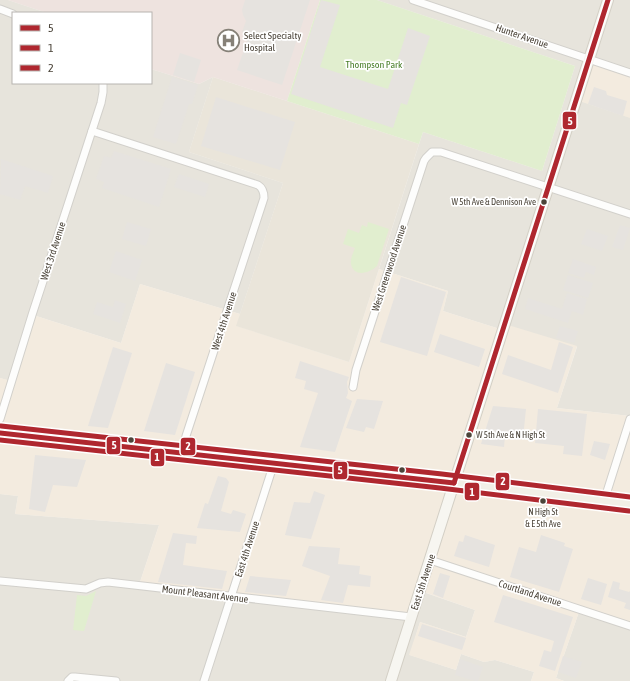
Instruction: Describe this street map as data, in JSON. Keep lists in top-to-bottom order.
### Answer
{
  "streets": {
    "main road": ["East 5th Avenue"],
    "street": [
      "Hunter Avenue",
      "West 3rd Avenue",
      "West Greenwood Avenue",
      "West 4th Avenue",
      "East 4th Avenue",
      "Courtland Avenue",
      "Mount Pleasant Avenue"
    ]
  },
  "crossings": [
    ["Hunter Avenue", "East 5th Avenue"],
    ["West 3rd Avenue", "West 4th Avenue"],
    ["West Greenwood Avenue", "East 5th Avenue"],
    ["East 4th Avenue", "Mount Pleasant Avenue"],
    ["East 5th Avenue", "Courtland Avenue"],
    ["East 5th Avenue", "Mount Pleasant Avenue"]
  ],
  "parks": ["Thompson Park"],
  "places": {
    "hospital": ["Select Specialty Hospital"],
    "other": ["W 5th Ave & Dennison Ave", "W 5th Ave & N High St", "N High St & E 5th Ave"]
  },
  "lines": ["transit line 5", "transit line 2", "transit line 1"],
  "legend": ["5", "1", "2"]
}
